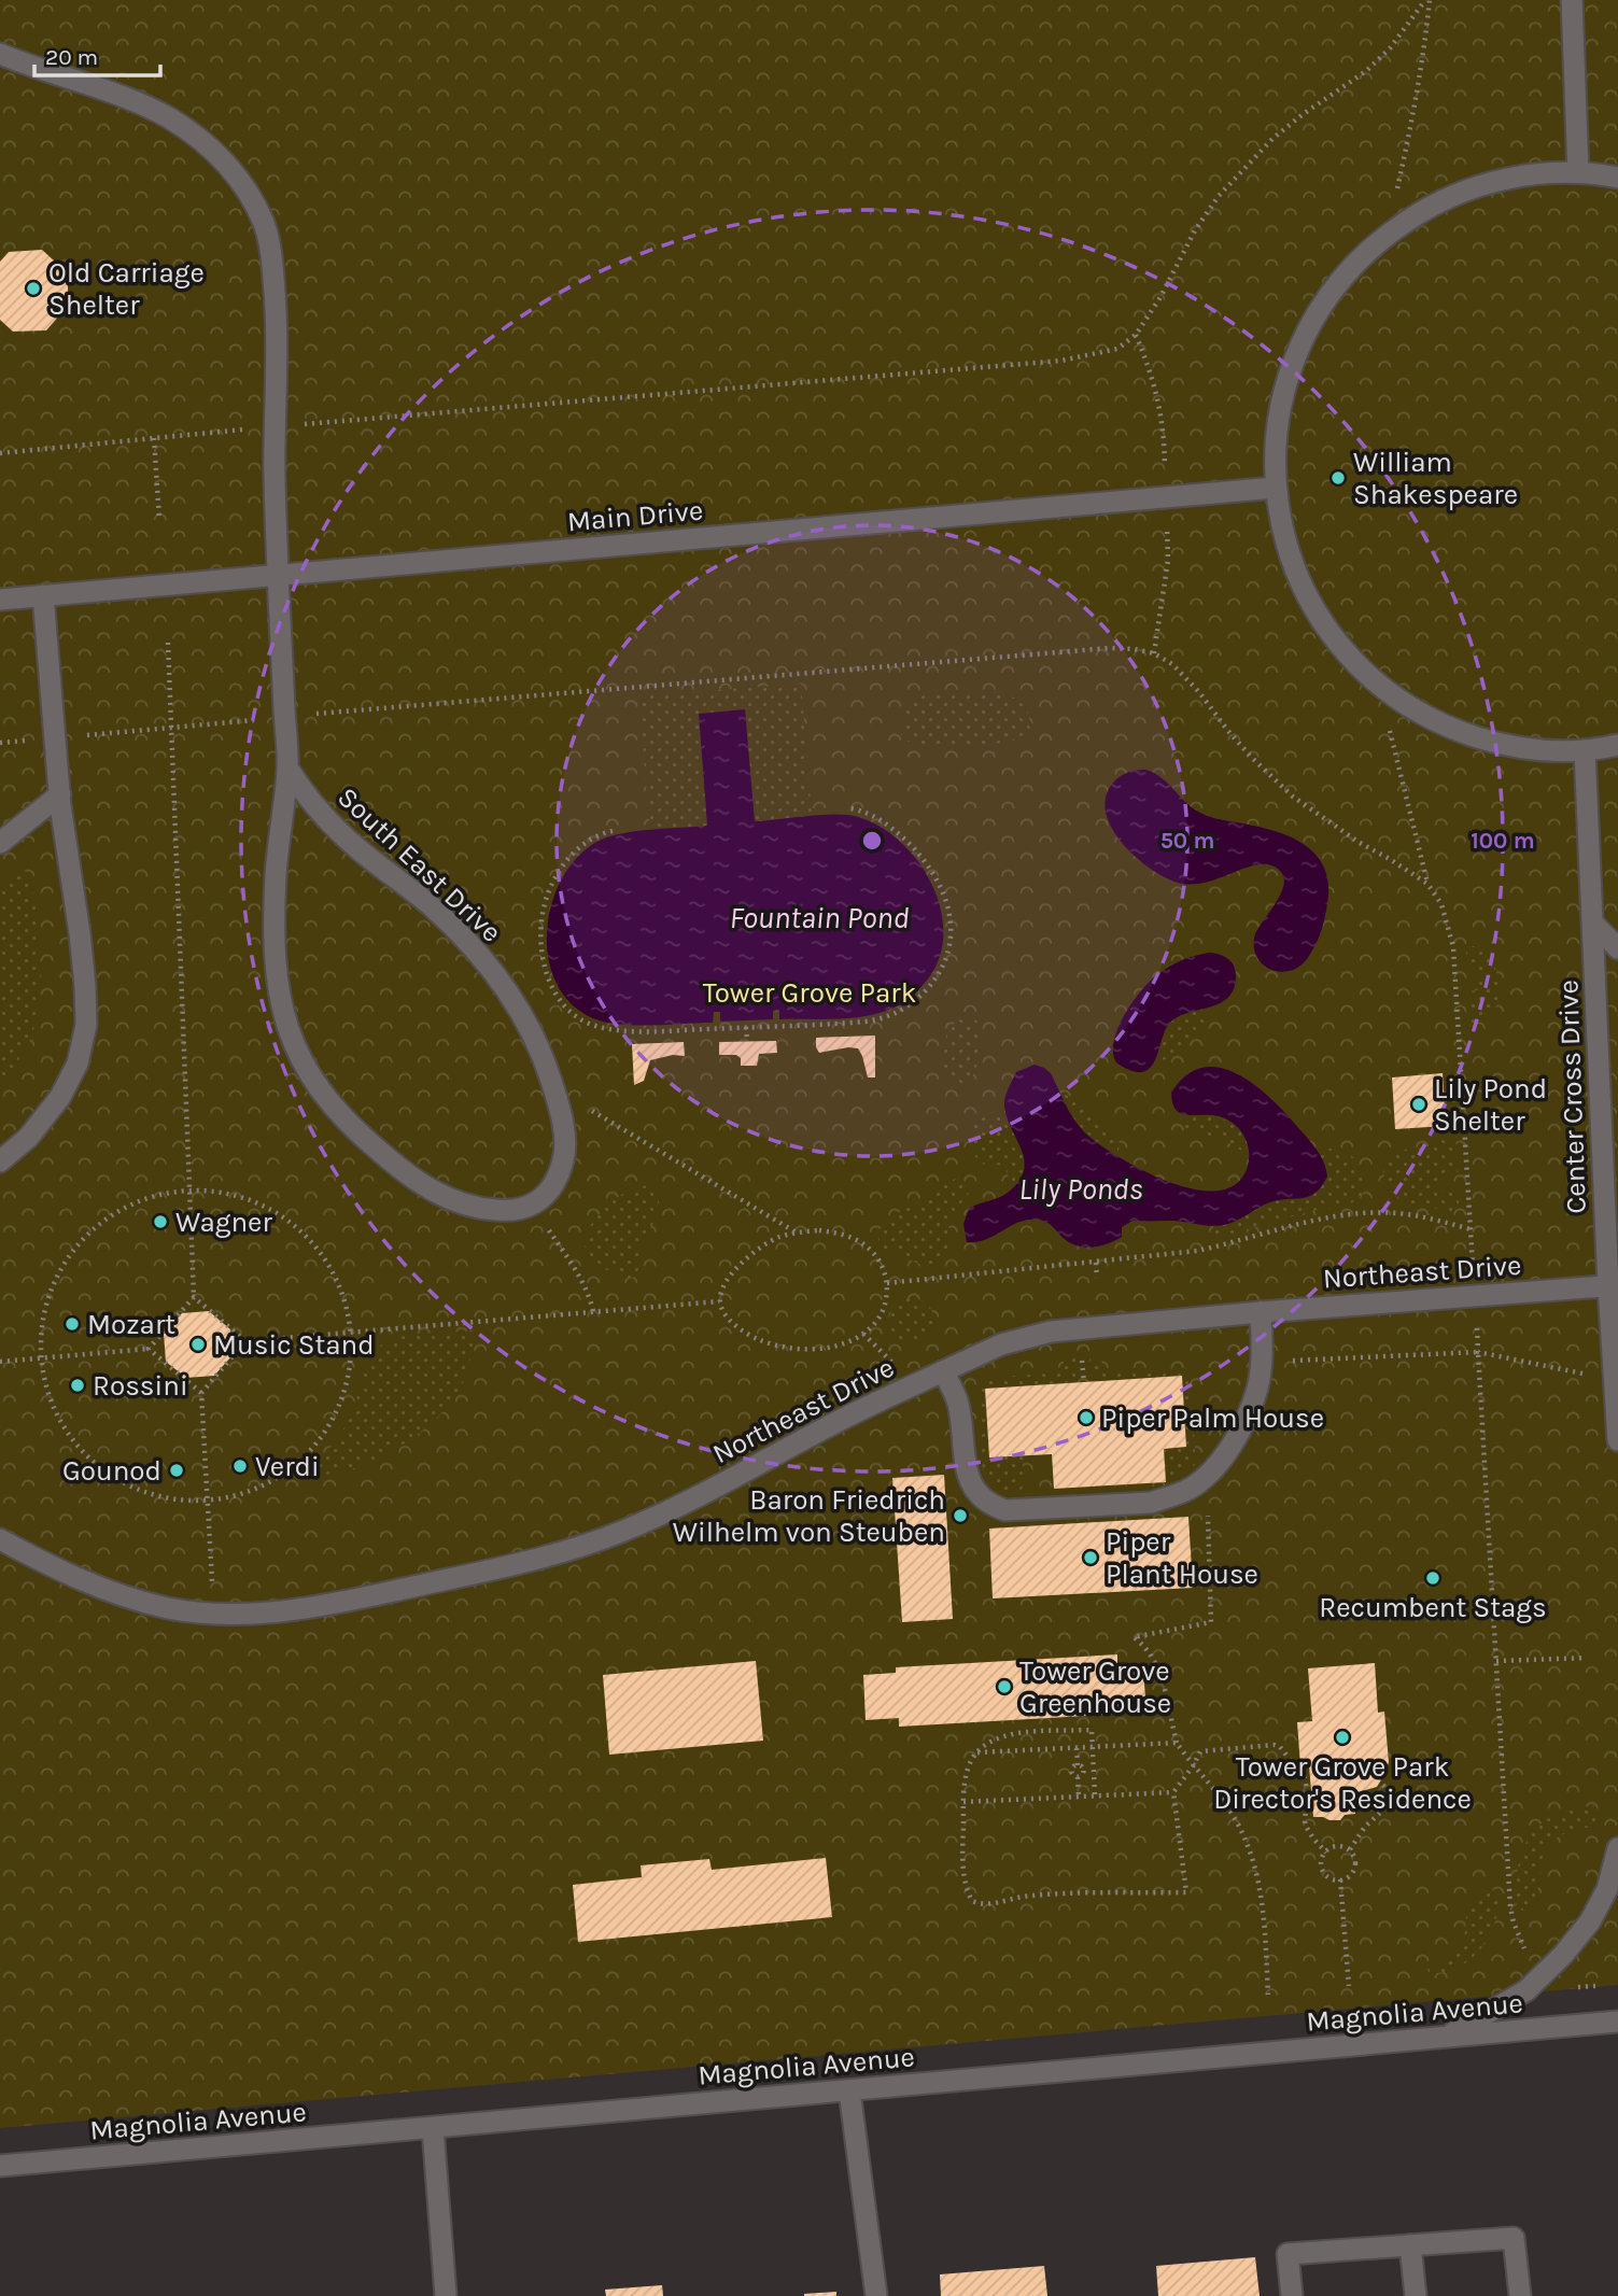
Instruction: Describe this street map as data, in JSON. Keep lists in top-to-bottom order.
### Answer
{
  "streets": {
    "street": [
      "Main Drive",
      "South East Drive",
      "Center Cross Drive",
      "Northeast Drive",
      "Magnolia Avenue"
    ]
  },
  "crossings": [
    ["Main Drive", "South East Drive"],
    ["Center Cross Drive", "Northeast Drive"]
  ],
  "water": ["Fountain Pond", "Lily Ponds"],
  "parks": ["Tower Grove Park"],
  "places": [
    "Old Carriage Shelter",
    "William Shakespeare",
    "Lily Pond Shelter",
    "Wagner",
    "Mozart",
    "Music Stand",
    "Rossini",
    "Piper Palm House",
    "Verdi",
    "Gounod",
    "Baron Friedrich Wilhelm von Steuben",
    "Piper Plant House",
    "Recumbent Stags",
    "Tower Grove Greenhouse",
    "Tower Grove Park Director's Residence"
  ],
  "scale_bar": "20 m",
  "rings": ["50 m", "100 m"]
}
